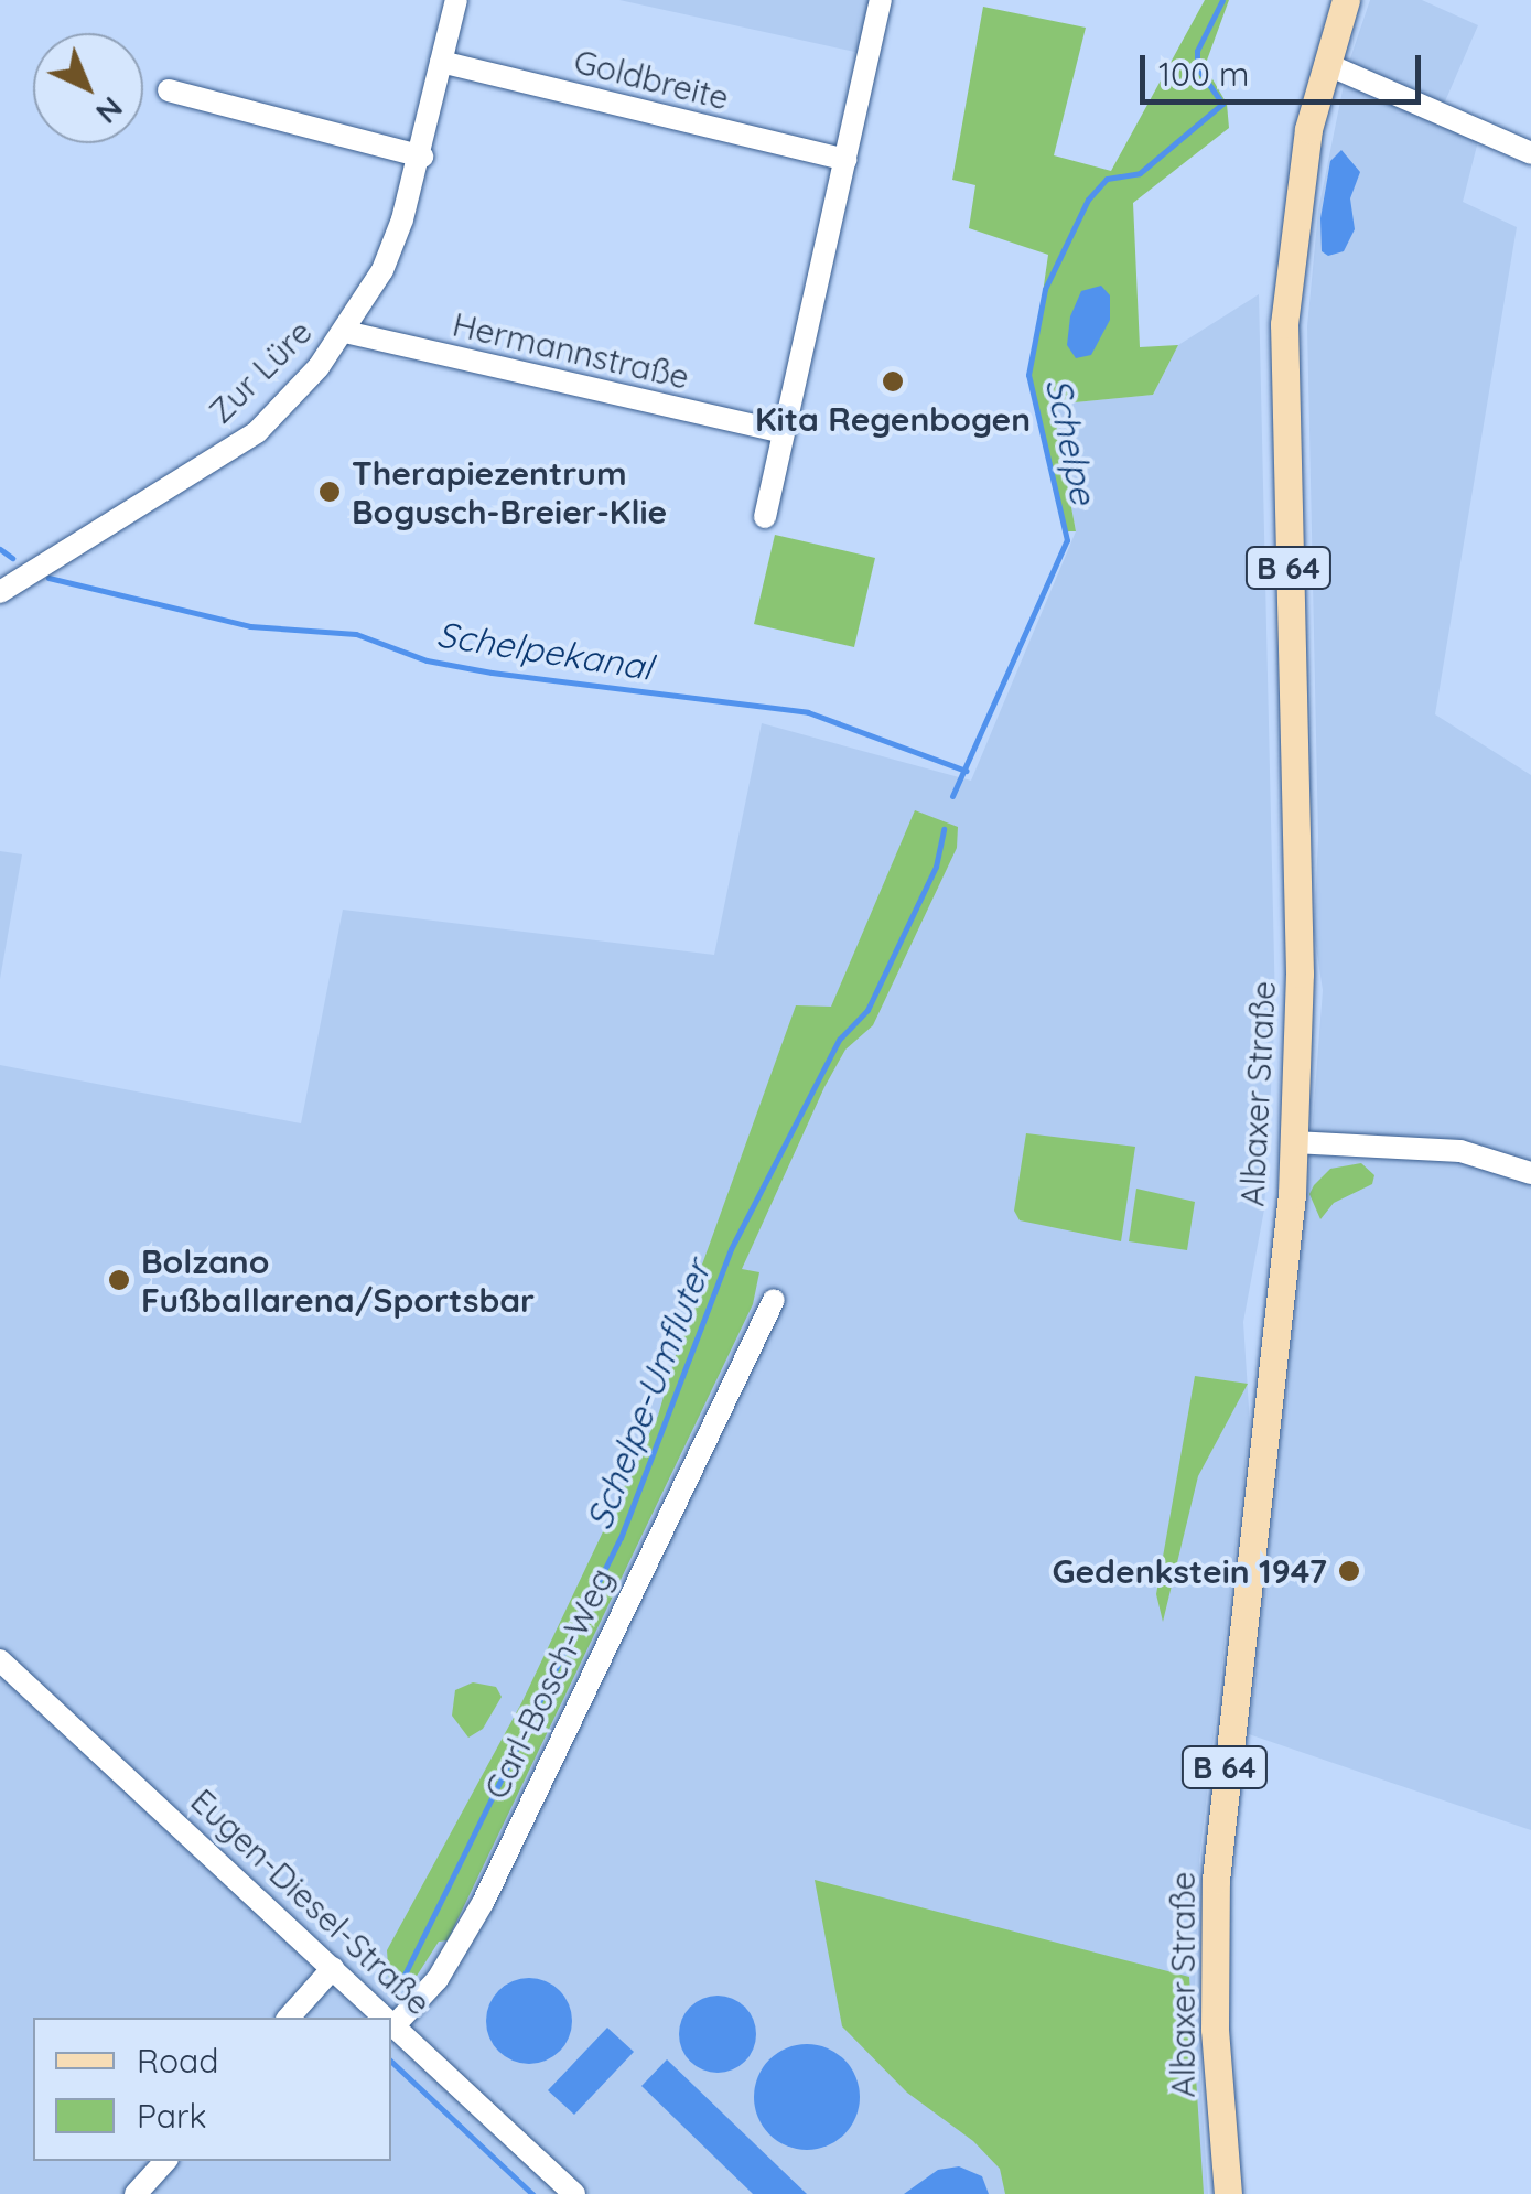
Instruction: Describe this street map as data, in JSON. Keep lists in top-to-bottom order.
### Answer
{
  "streets": {
    "main road": ["B 64", "Albaxer Straße"],
    "street": [
      "Goldbreite",
      "Hermannstraße",
      "Zur Lüre",
      "Carl-Bosch-Weg",
      "Eugen-Diesel-Straße"
    ]
  },
  "crossings": [
    ["Goldbreite", "Zur Lüre"],
    ["Hermannstraße", "Zur Lüre"],
    ["Carl-Bosch-Weg", "Eugen-Diesel-Straße"]
  ],
  "water": ["Schelpe", "Schelpekanal", "Schelpe-Umfluter"],
  "places": [
    "Kita Regenbogen",
    "Therapiezentrum Bogusch-Breier-Klie",
    "Bolzano Fußballarena/Sportsbar",
    "Gedenkstein 1947"
  ],
  "legend": ["Road", "Park"],
  "scale_bar": "100 m",
  "north": "bottom right"
}
